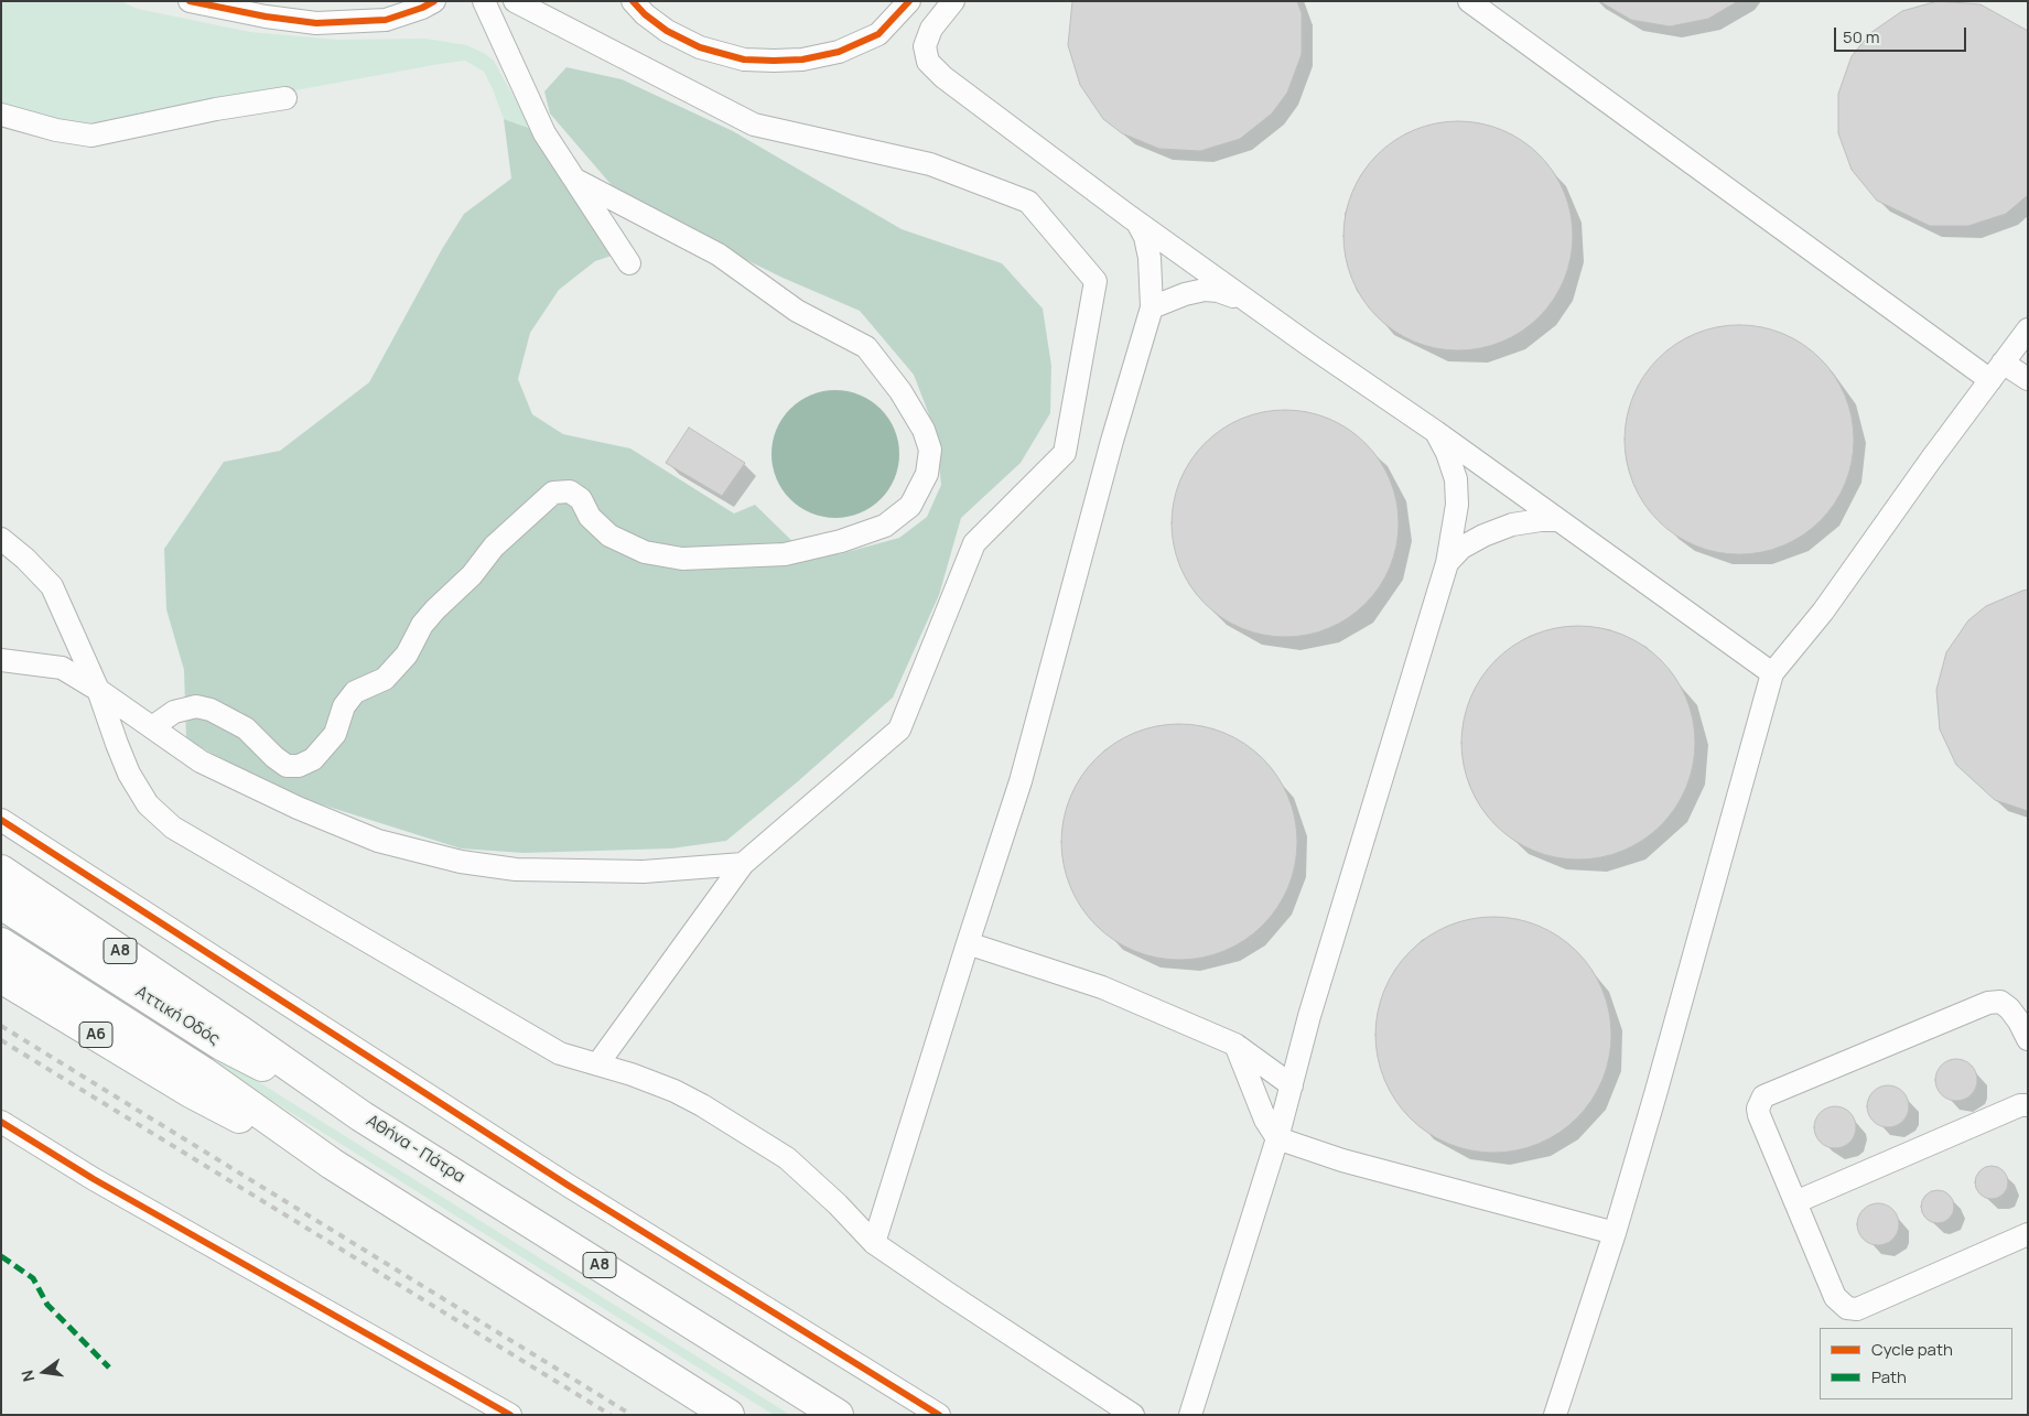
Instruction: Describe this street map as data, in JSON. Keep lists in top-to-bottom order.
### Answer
{
  "streets": {
    "highway": [
      "Α8",
      "Αττική Οδός",
      "Α6",
      "Αθήνα - Πάτρα"
    ]
  },
  "crossings": [
    ["Αττική Οδός", "Αθήνα - Πάτρα"]
  ],
  "legend": ["Cycle path", "Path"],
  "scale_bar": "50 m",
  "north": "left"
}
